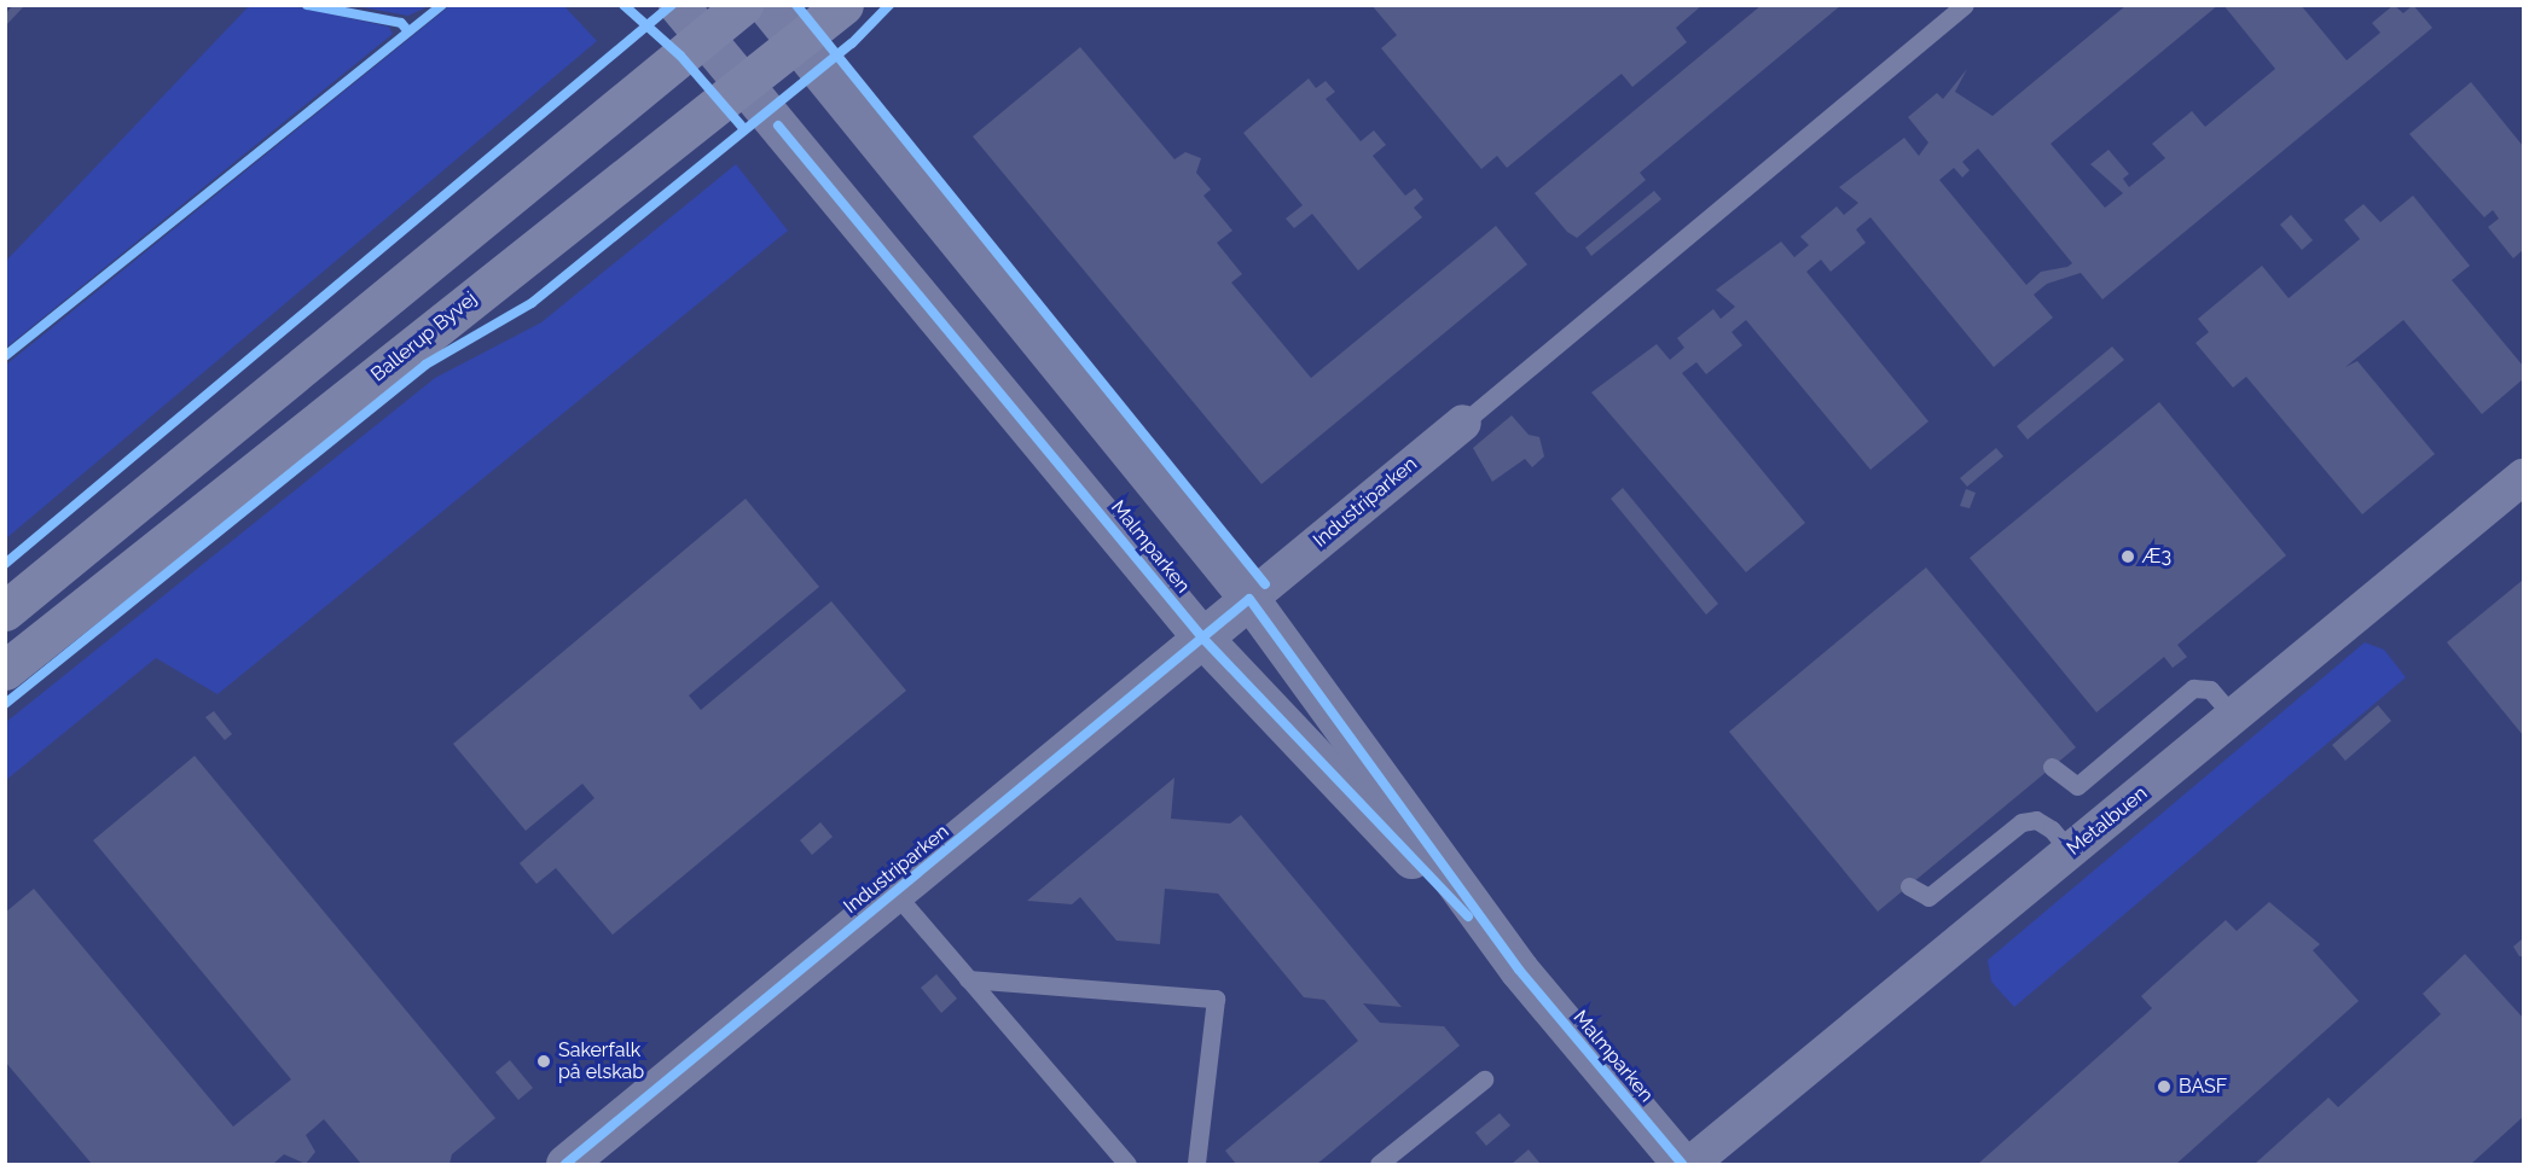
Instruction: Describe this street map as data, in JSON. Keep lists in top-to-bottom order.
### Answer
{
  "streets": {
    "main road": ["Ballerup Byvej"],
    "street": ["Industriparken", "Malmparken", "Metalbuen"]
  },
  "crossings": [
    ["Ballerup Byvej", "Malmparken"],
    ["Industriparken", "Malmparken"]
  ],
  "places": ["Æ3", "Sakerfalk på elskab", "BASF"]
}
